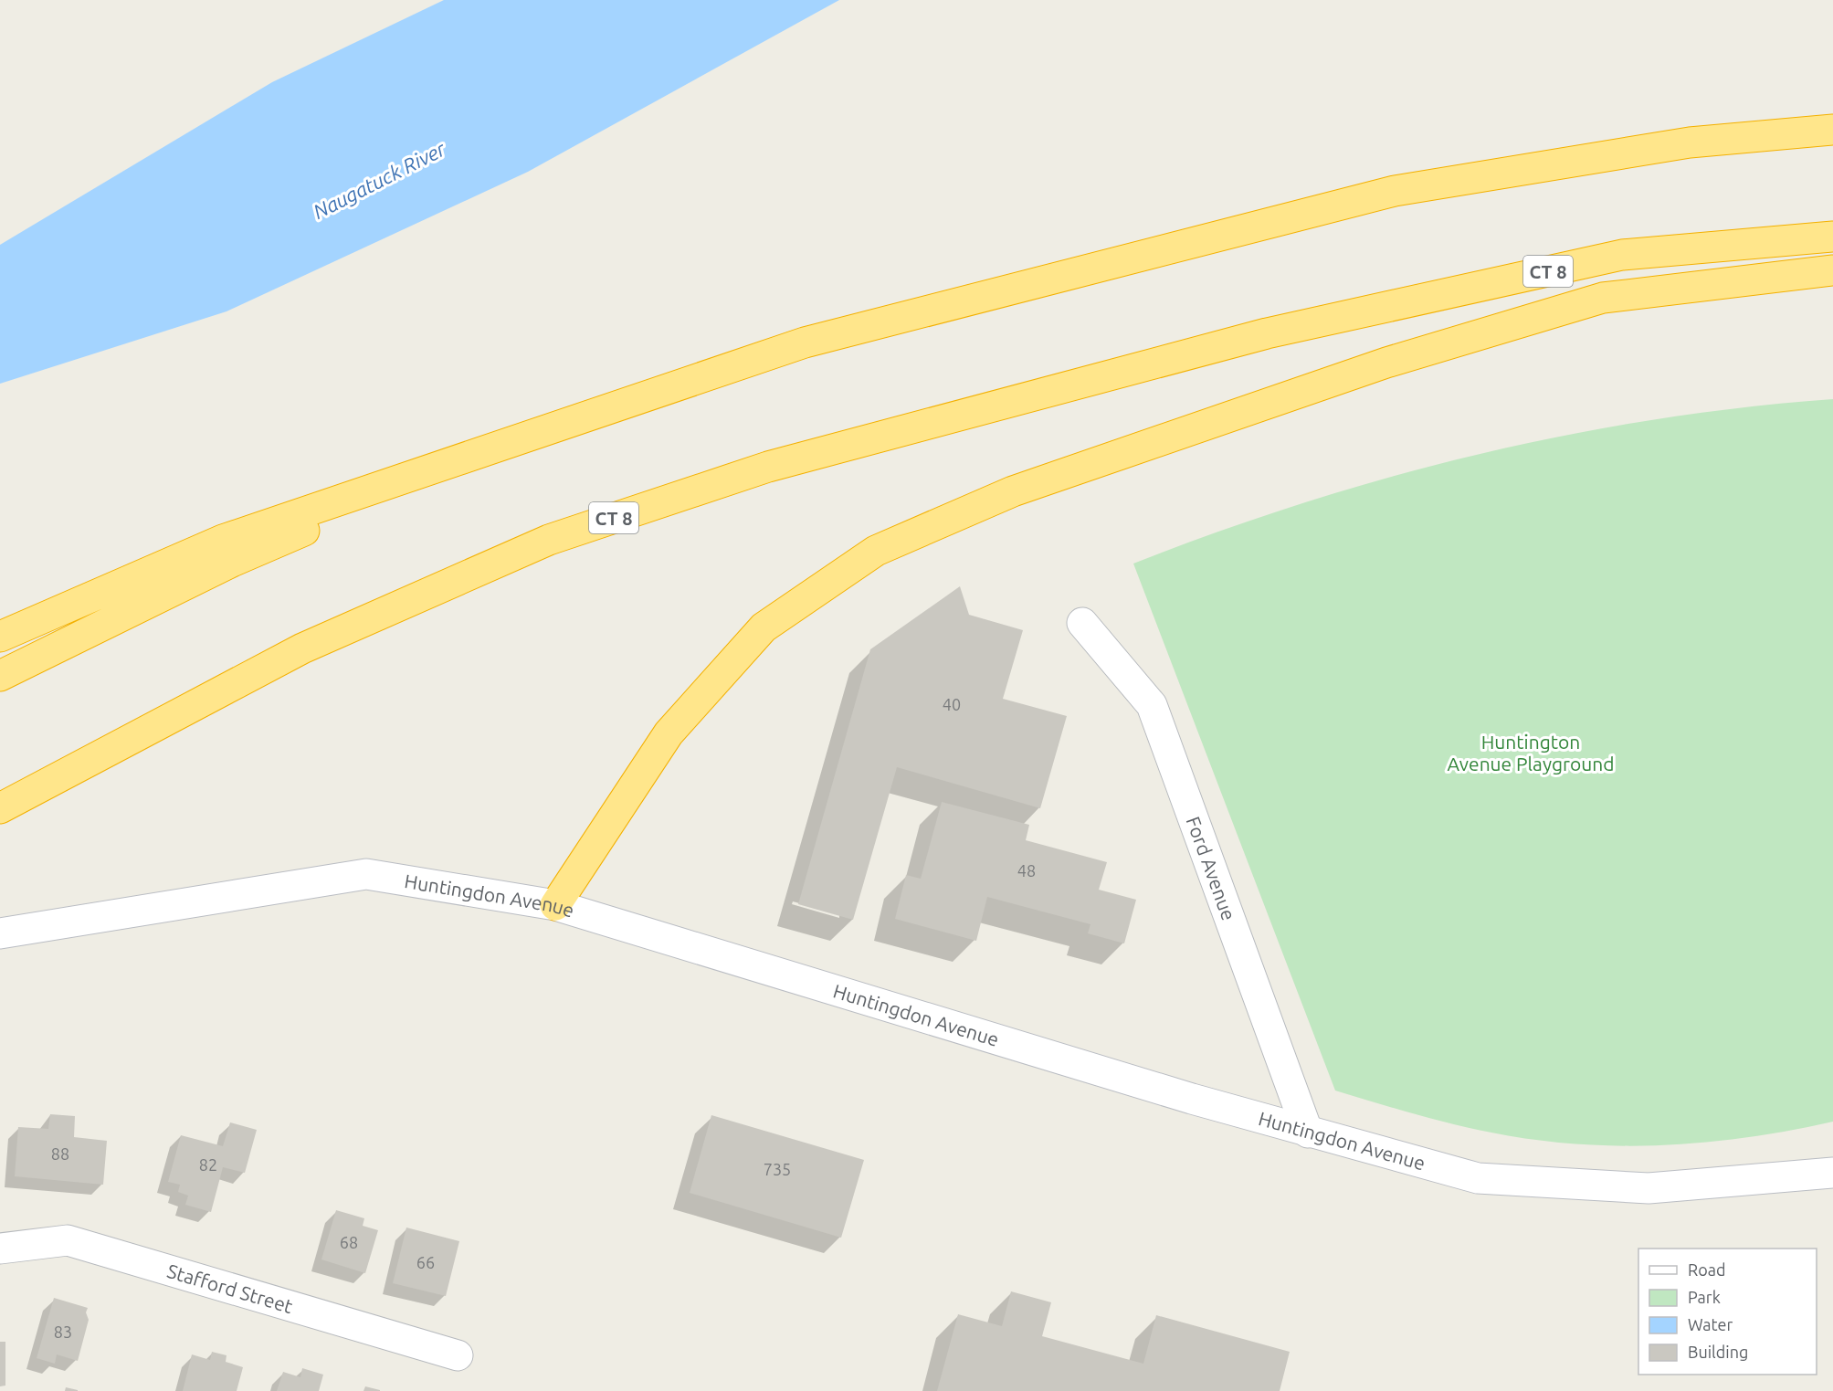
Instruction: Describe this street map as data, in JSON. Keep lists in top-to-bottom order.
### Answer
{
  "streets": {
    "highway": ["CT 8"],
    "main road": ["Ford Avenue", "Huntingdon Avenue", "Stafford Street"]
  },
  "crossings": [
    ["Ford Avenue", "Huntingdon Avenue"]
  ],
  "water": ["Naugatuck River"],
  "parks": ["Huntington Avenue Playground"],
  "house_numbers": [
    "40",
    "48",
    "88",
    "82",
    "735",
    "68",
    "66",
    "83"
  ],
  "legend": [
    "Road",
    "Park",
    "Water",
    "Building"
  ]
}
